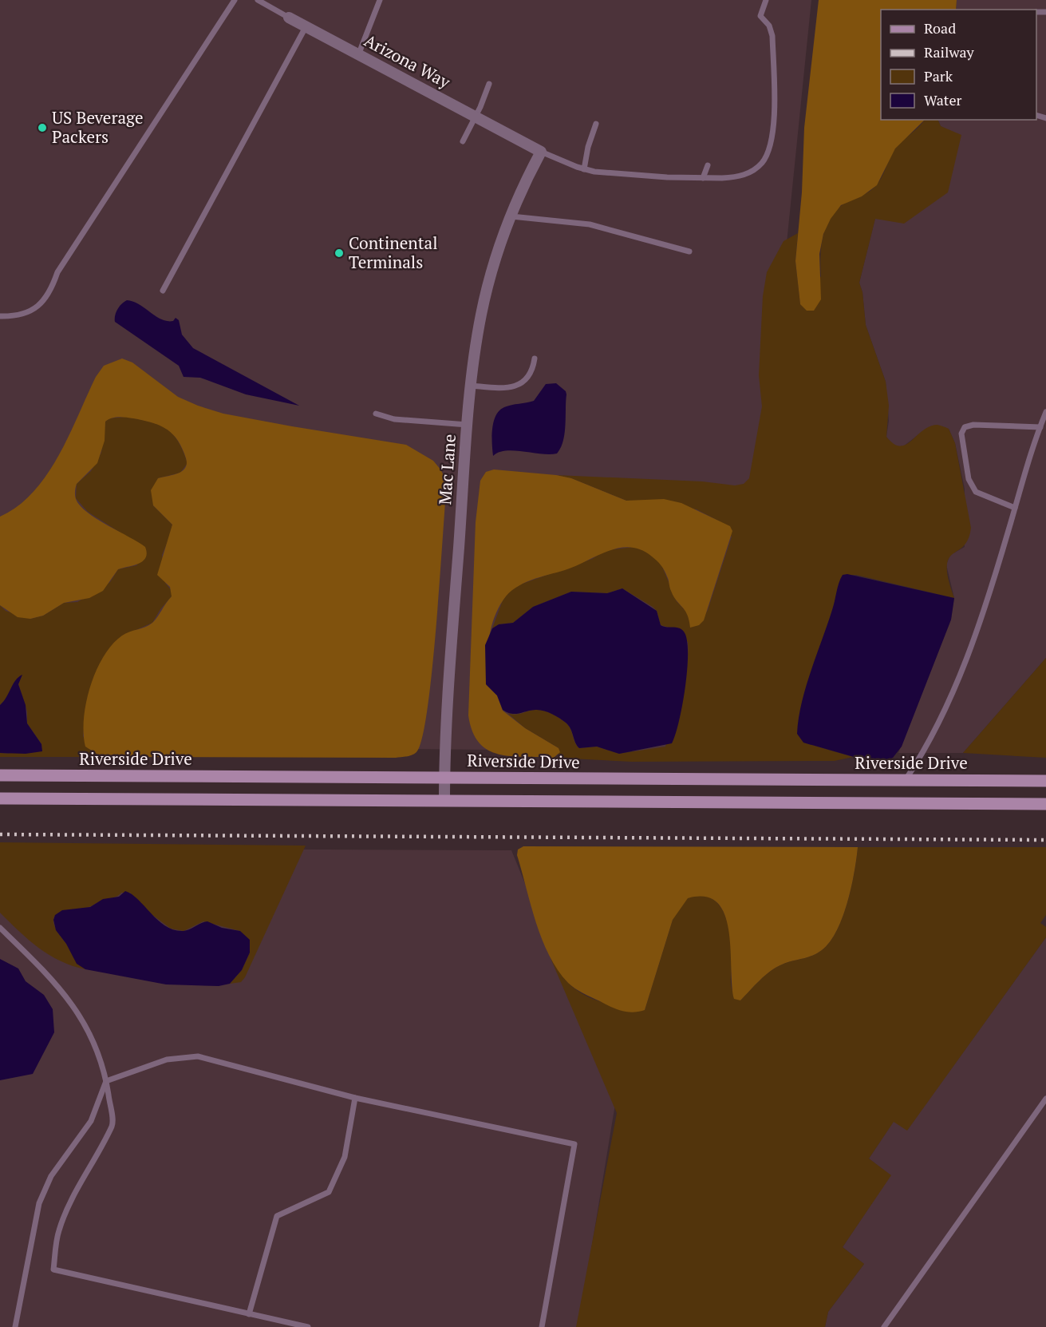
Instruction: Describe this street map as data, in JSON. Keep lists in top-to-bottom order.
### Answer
{
  "streets": {
    "main road": ["Riverside Drive"],
    "street": ["Arizona Way", "Mac Lane"]
  },
  "crossings": [
    ["Arizona Way", "Mac Lane"],
    ["Mac Lane", "Riverside Drive"]
  ],
  "places": ["US Beverage Packers", "Continental Terminals"],
  "legend": [
    "Road",
    "Railway",
    "Park",
    "Water"
  ]
}
